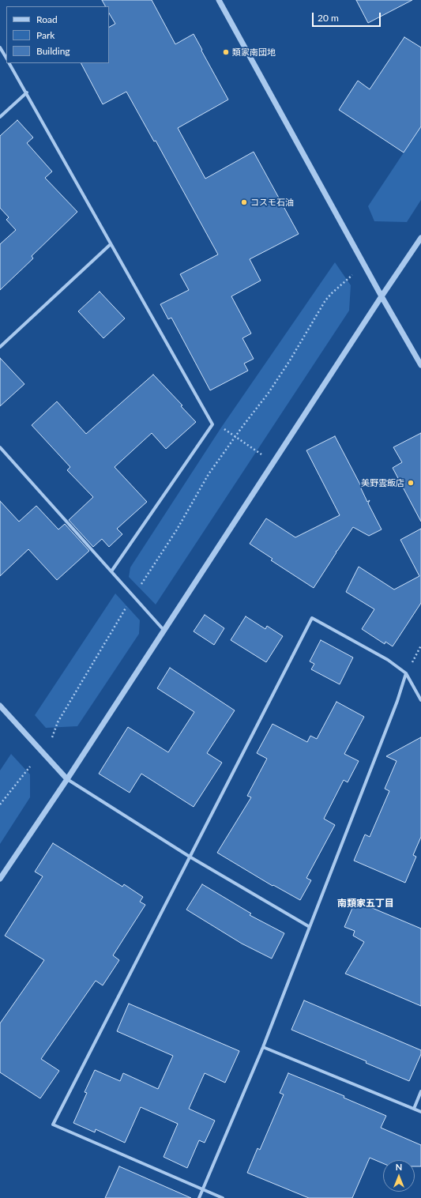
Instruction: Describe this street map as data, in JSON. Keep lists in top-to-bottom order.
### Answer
{
  "districts": ["南類家五丁目"],
  "places": ["類家南団地", "コスモ石油", "美野雲飯店"],
  "legend": ["Road", "Park", "Building"],
  "scale_bar": "20 m",
  "north": "top"
}
